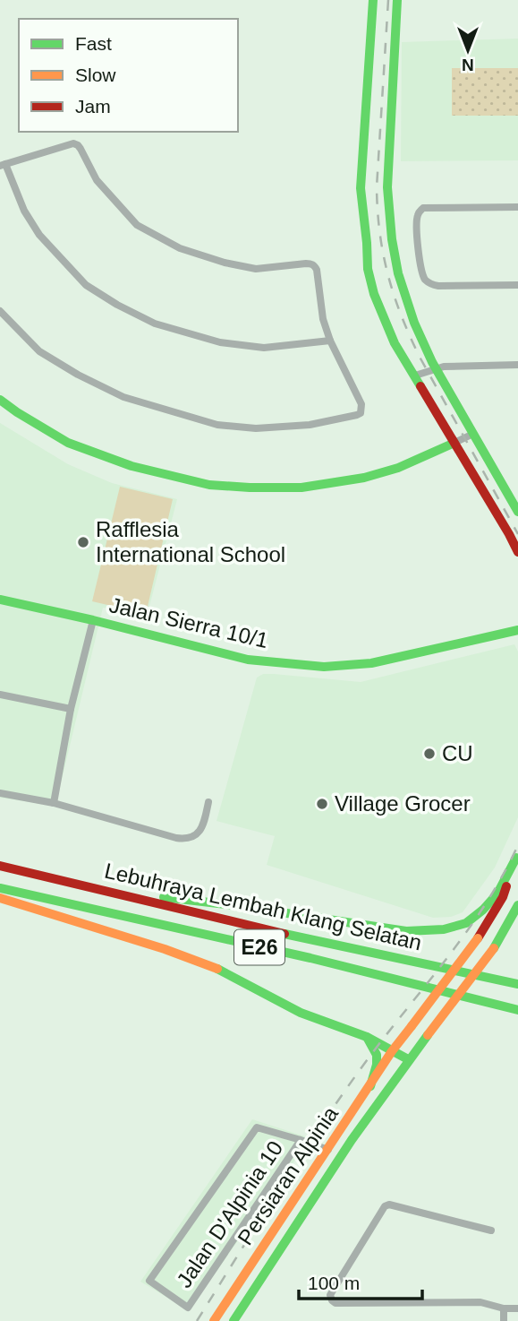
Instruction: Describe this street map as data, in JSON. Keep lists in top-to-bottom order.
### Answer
{
  "streets": {
    "main road": [
      "Jalan Sierra 10/1",
      "Lebuhraya Lembah Klang Selatan",
      "E26",
      "Persiaran Alpinia"
    ],
    "street": ["Jalan D'Alpinia 10"]
  },
  "places": ["Rafflesia International School", "CU", "Village Grocer"],
  "legend": ["Fast", "Slow", "Jam"],
  "scale_bar": "100 m",
  "north": "bottom"
}
